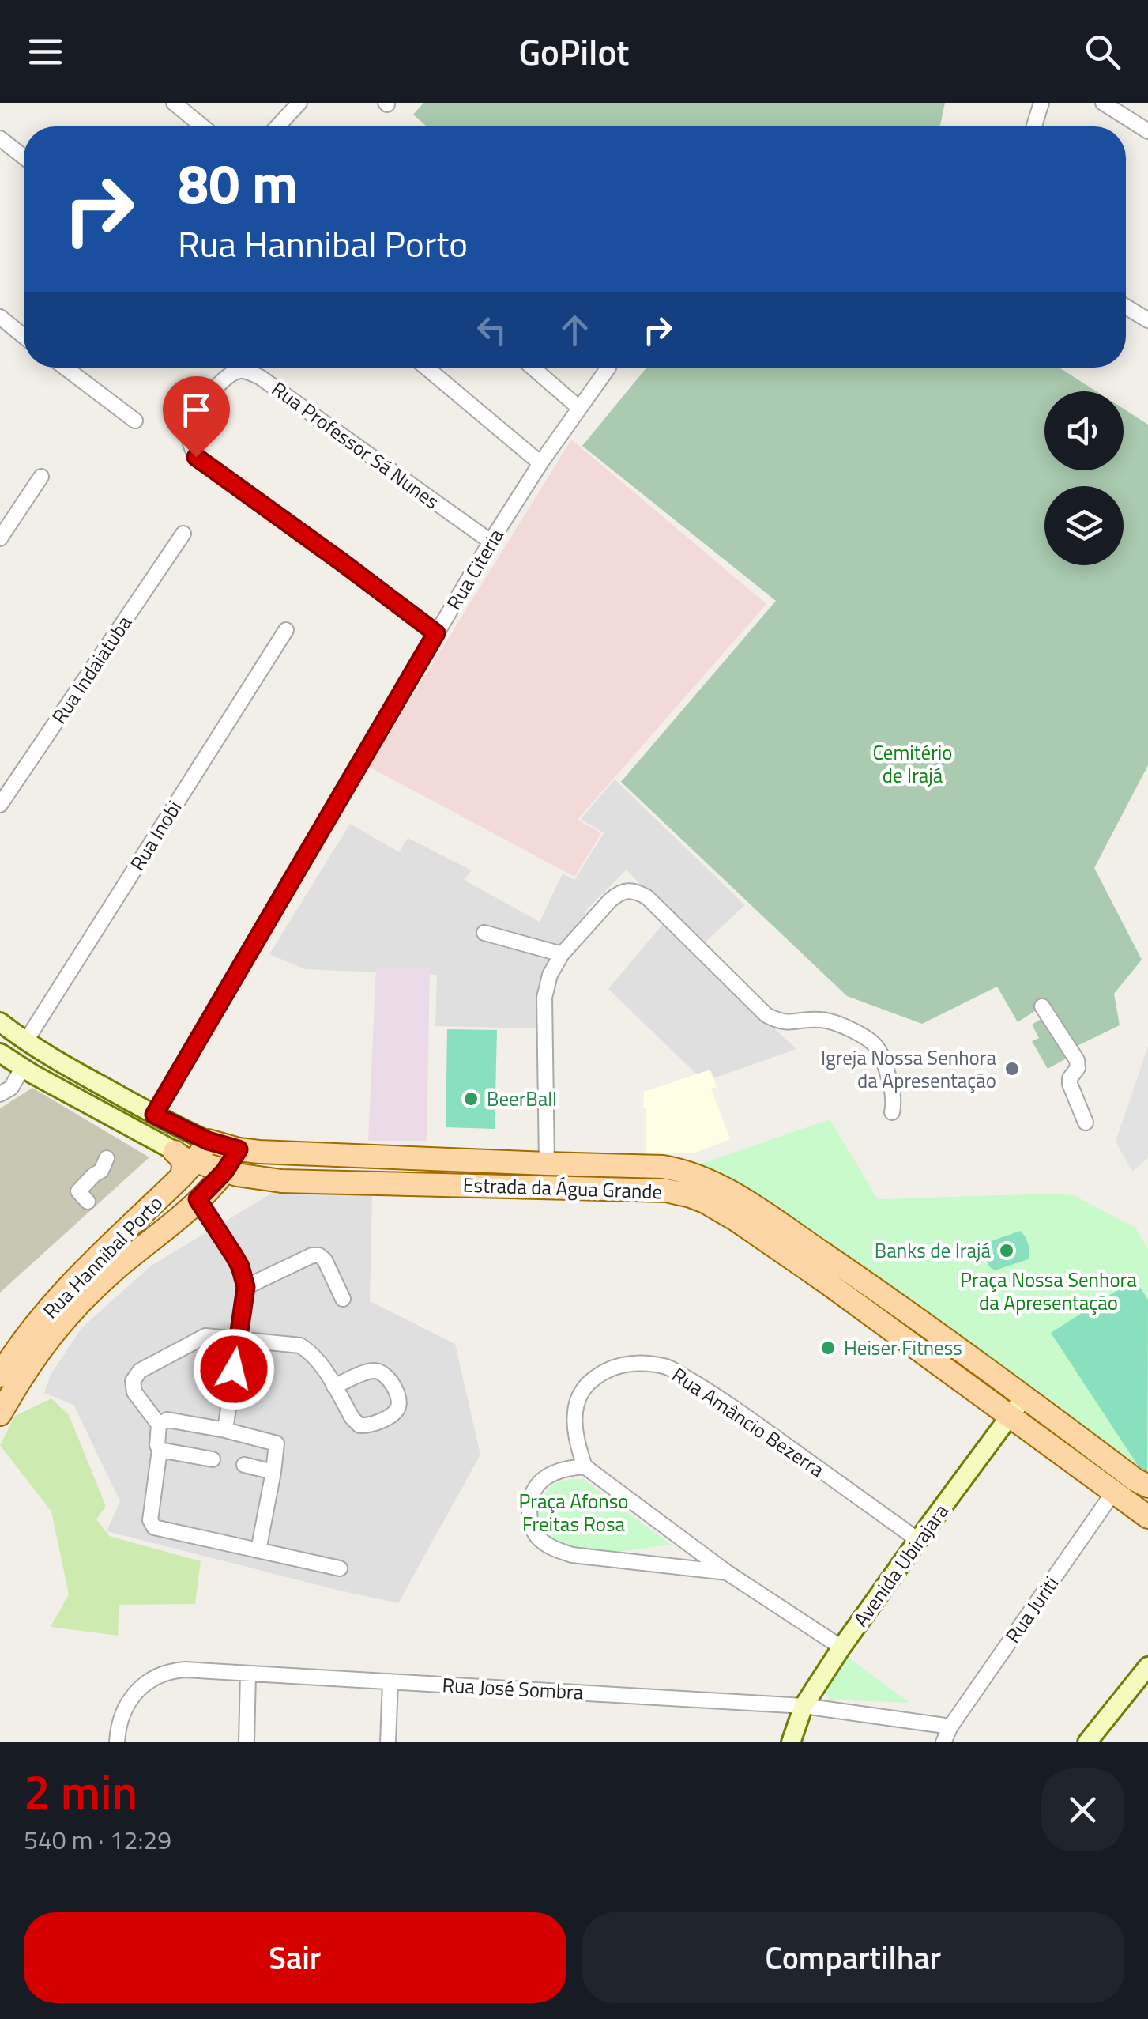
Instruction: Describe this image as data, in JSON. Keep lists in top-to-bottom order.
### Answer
{
  "streets": {
    "main road": ["Estrada da Água Grande", "Rua Hannibal Porto"],
    "street": [
      "Rua Professor Sá Nunes",
      "Rua Citeria",
      "Rua Indaiatuba",
      "Rua Inobi",
      "Rua Amâncio Bezerra",
      "Avenida Ubirajara",
      "Rua Juriti",
      "Rua José Sombra"
    ]
  },
  "crossings": [
    ["Rua Professor Sá Nunes", "Rua Citeria"],
    ["Rua Citeria", "Estrada da Água Grande"],
    ["Rua Inobi", "Estrada da Água Grande"],
    ["Estrada da Água Grande", "Rua Hannibal Porto"],
    ["Estrada da Água Grande", "Avenida Ubirajara"],
    ["Estrada da Água Grande", "Rua Juriti"],
    ["Rua Amâncio Bezerra", "Avenida Ubirajara"],
    ["Avenida Ubirajara", "Rua José Sombra"],
    ["Rua Juriti", "Rua José Sombra"]
  ],
  "parks": ["Cemitério de Irajá", "Praça Nossa Senhora da Apresentação", "Praça Afonso Freitas Rosa"],
  "places": [
    "Igreja Nossa Senhora da Apresentação",
    "BeerBall",
    "Banks de Irajá",
    "Heiser Fitness"
  ],
  "page": {
    "header": "GoPilot",
    "turn": ["80 m", "Rua Hannibal Porto"],
    "heading": ["2 min", "540 m · 12:29"],
    "buttons": ["Sair", "Compartilhar"]
  }
}
